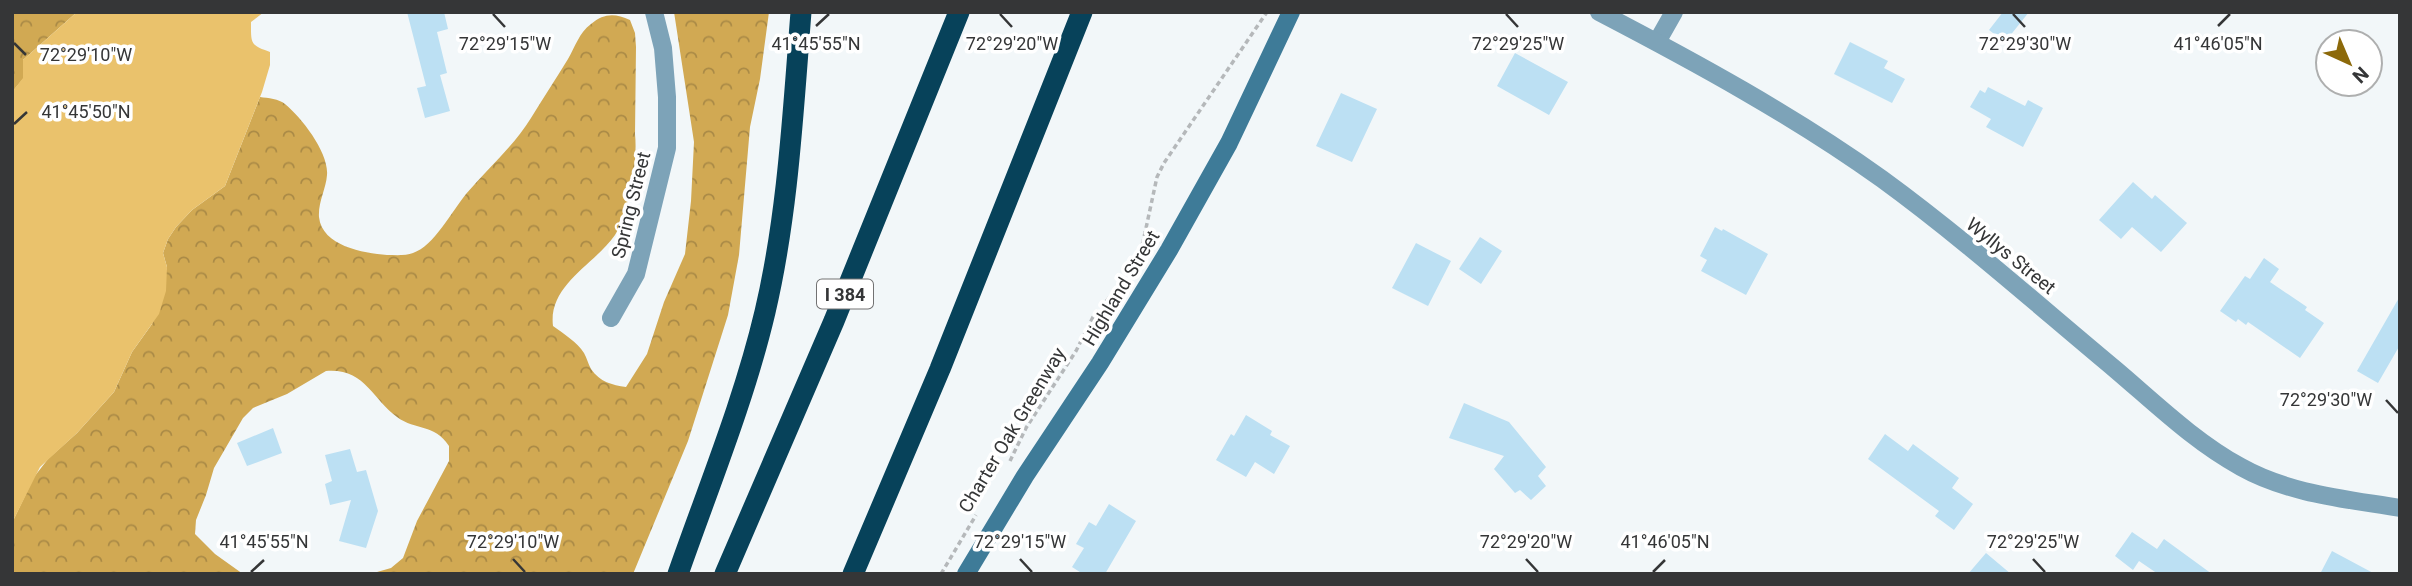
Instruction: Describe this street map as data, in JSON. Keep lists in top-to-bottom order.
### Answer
{
  "streets": {
    "highway": ["I 384"],
    "main road": ["Highland Street"],
    "street": ["Spring Street", "Wyllys Street"],
    "path": ["Charter Oak Greenway"]
  },
  "north": "bottom right",
  "coordinates": [
    "41°46'05\"N",
    "41°45'55\"N",
    "72°29'15\"W",
    "72°29'20\"W",
    "72°29'25\"W",
    "72°29'30\"W",
    "72°29'10\"W",
    "41°45'50\"N"
  ]
}
